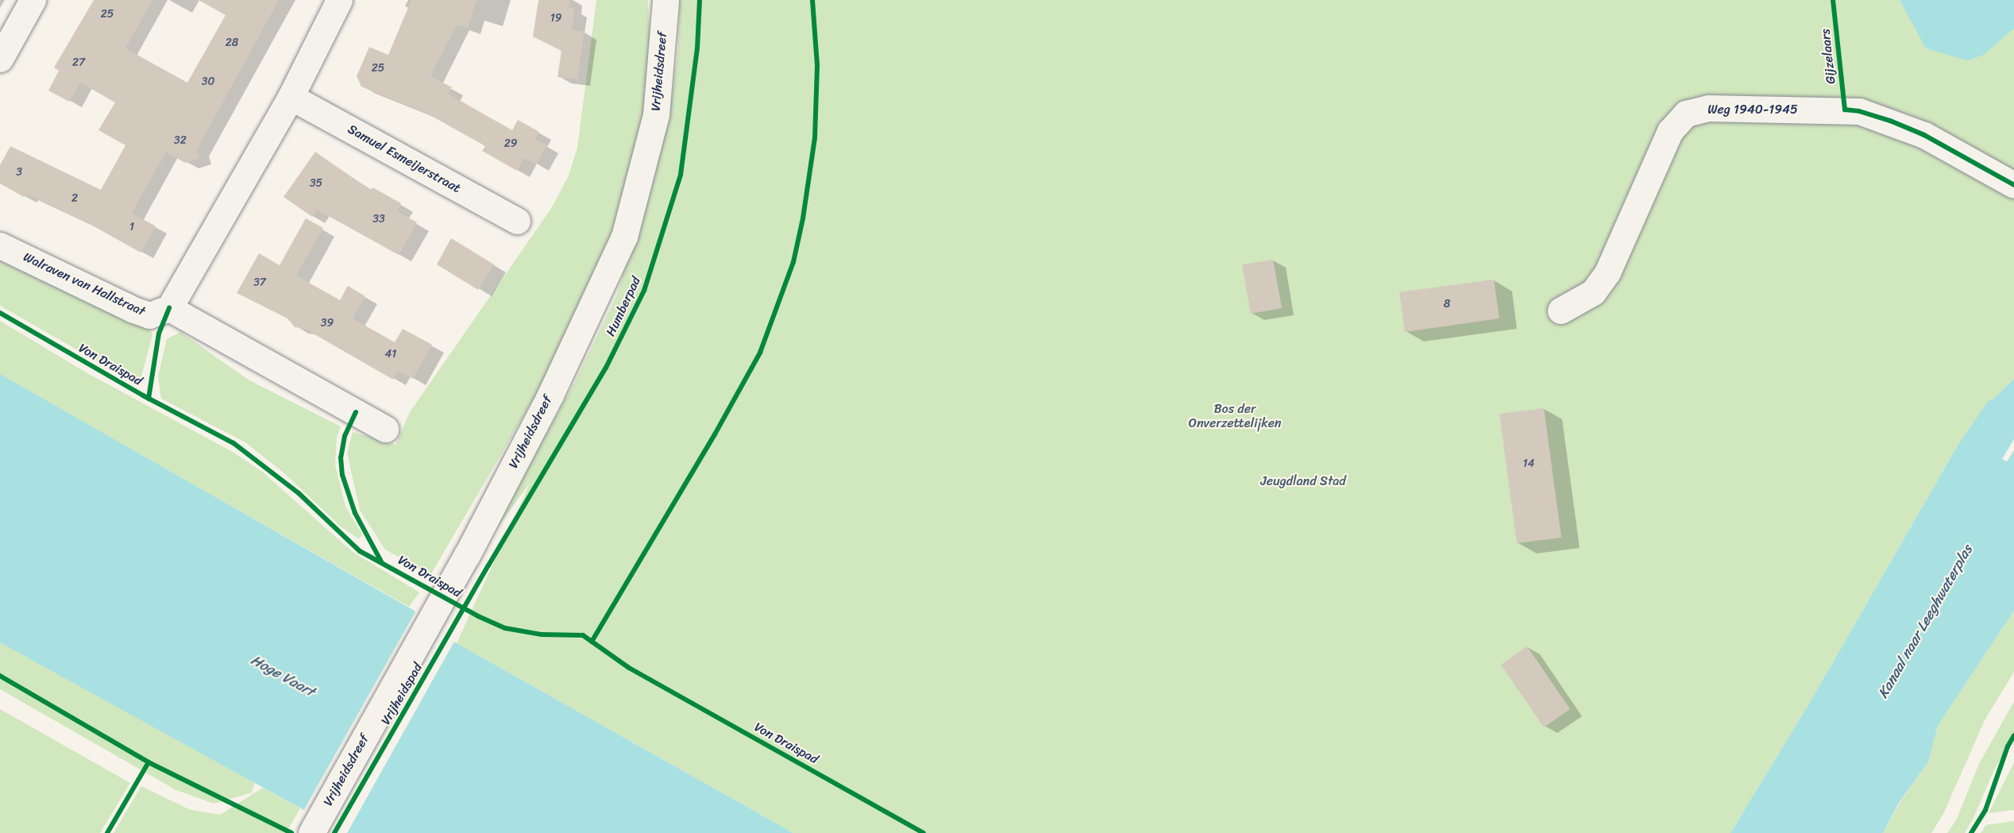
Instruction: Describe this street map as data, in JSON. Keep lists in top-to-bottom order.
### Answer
{
  "streets": {
    "street": [
      "Vrijheidsdreef",
      "Weg 1940-1945",
      "Samuel Esmeijerstraat",
      "Walraven van Hallstraat"
    ],
    "cycle path": ["Gijzelaars", "Humberpad", "Von Draispad"]
  },
  "water": ["Kanaal naar Leeghwaterplas", "Hoge Vaart"],
  "parks": ["Bos der Onverzettelijken", "Jeugdland Stad"],
  "house_numbers": [
    "25",
    "19",
    "28",
    "27",
    "25",
    "30",
    "32",
    "29",
    "3",
    "35",
    "2",
    "33",
    "1",
    "37",
    "8",
    "39",
    "41",
    "14"
  ]
}
